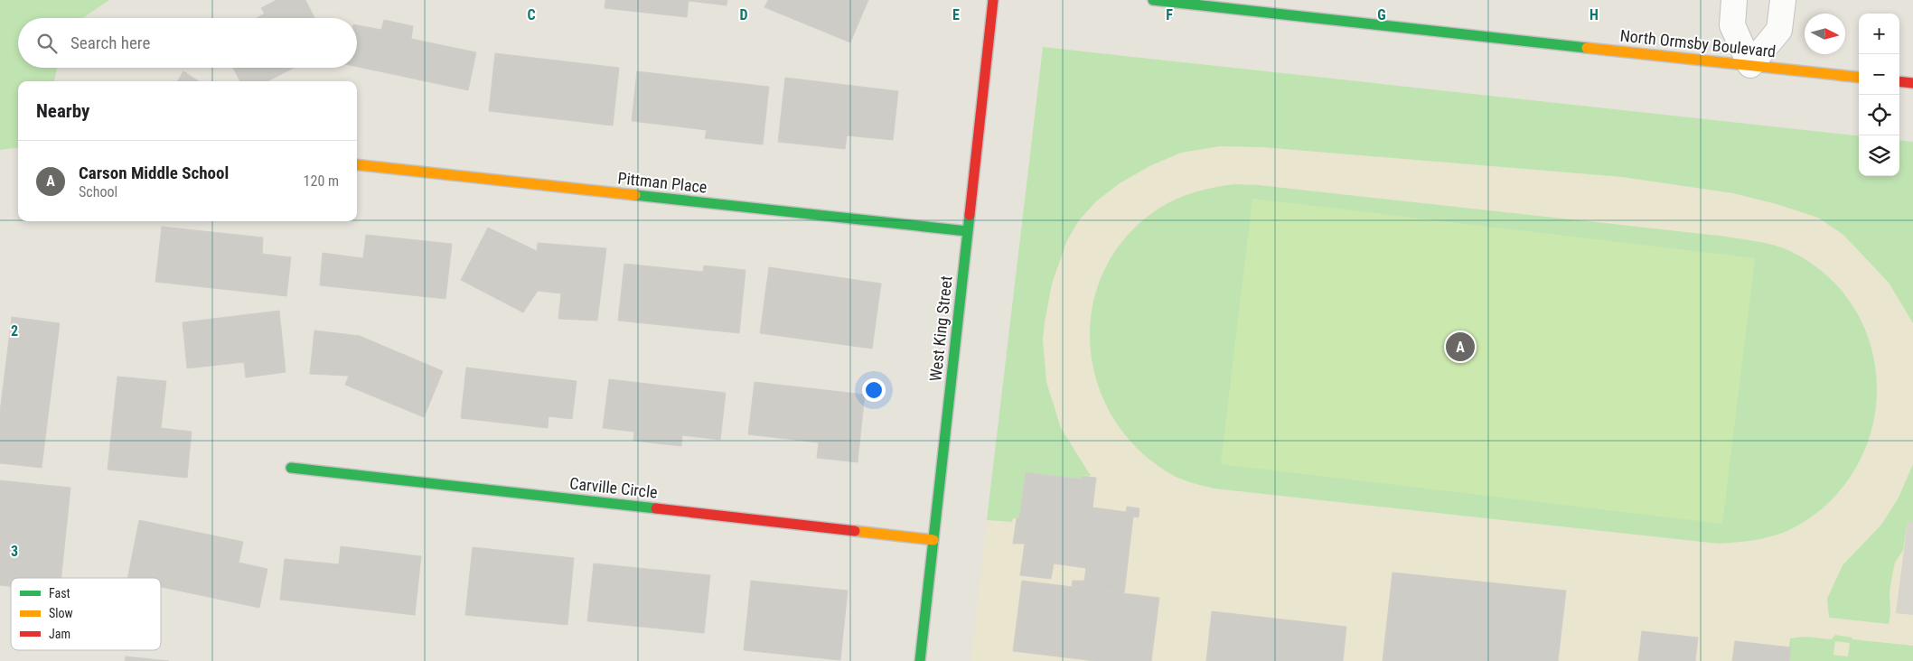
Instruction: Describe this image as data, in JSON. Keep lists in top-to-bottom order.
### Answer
{
  "streets": {
    "street": [
      "North Ormsby Boulevard",
      "Pittman Place",
      "West King Street",
      "Carville Circle"
    ]
  },
  "crossings": [
    ["Pittman Place", "West King Street"],
    ["West King Street", "Carville Circle"]
  ],
  "legend": ["Fast", "Slow", "Jam"],
  "north": "right",
  "page": {
    "map_buttons": ["+", "−"],
    "search": "Search here",
    "heading": "Nearby",
    "list": [
      {
        "mark": "A",
        "name": "Carson Middle School",
        "note": "School",
        "value": "120 m"
      }
    ],
    "pins": "A"
  },
  "grid": {
    "columns": [
      "C",
      "D",
      "E",
      "F",
      "G",
      "H"
    ],
    "rows": ["2", "3"]
  }
}
